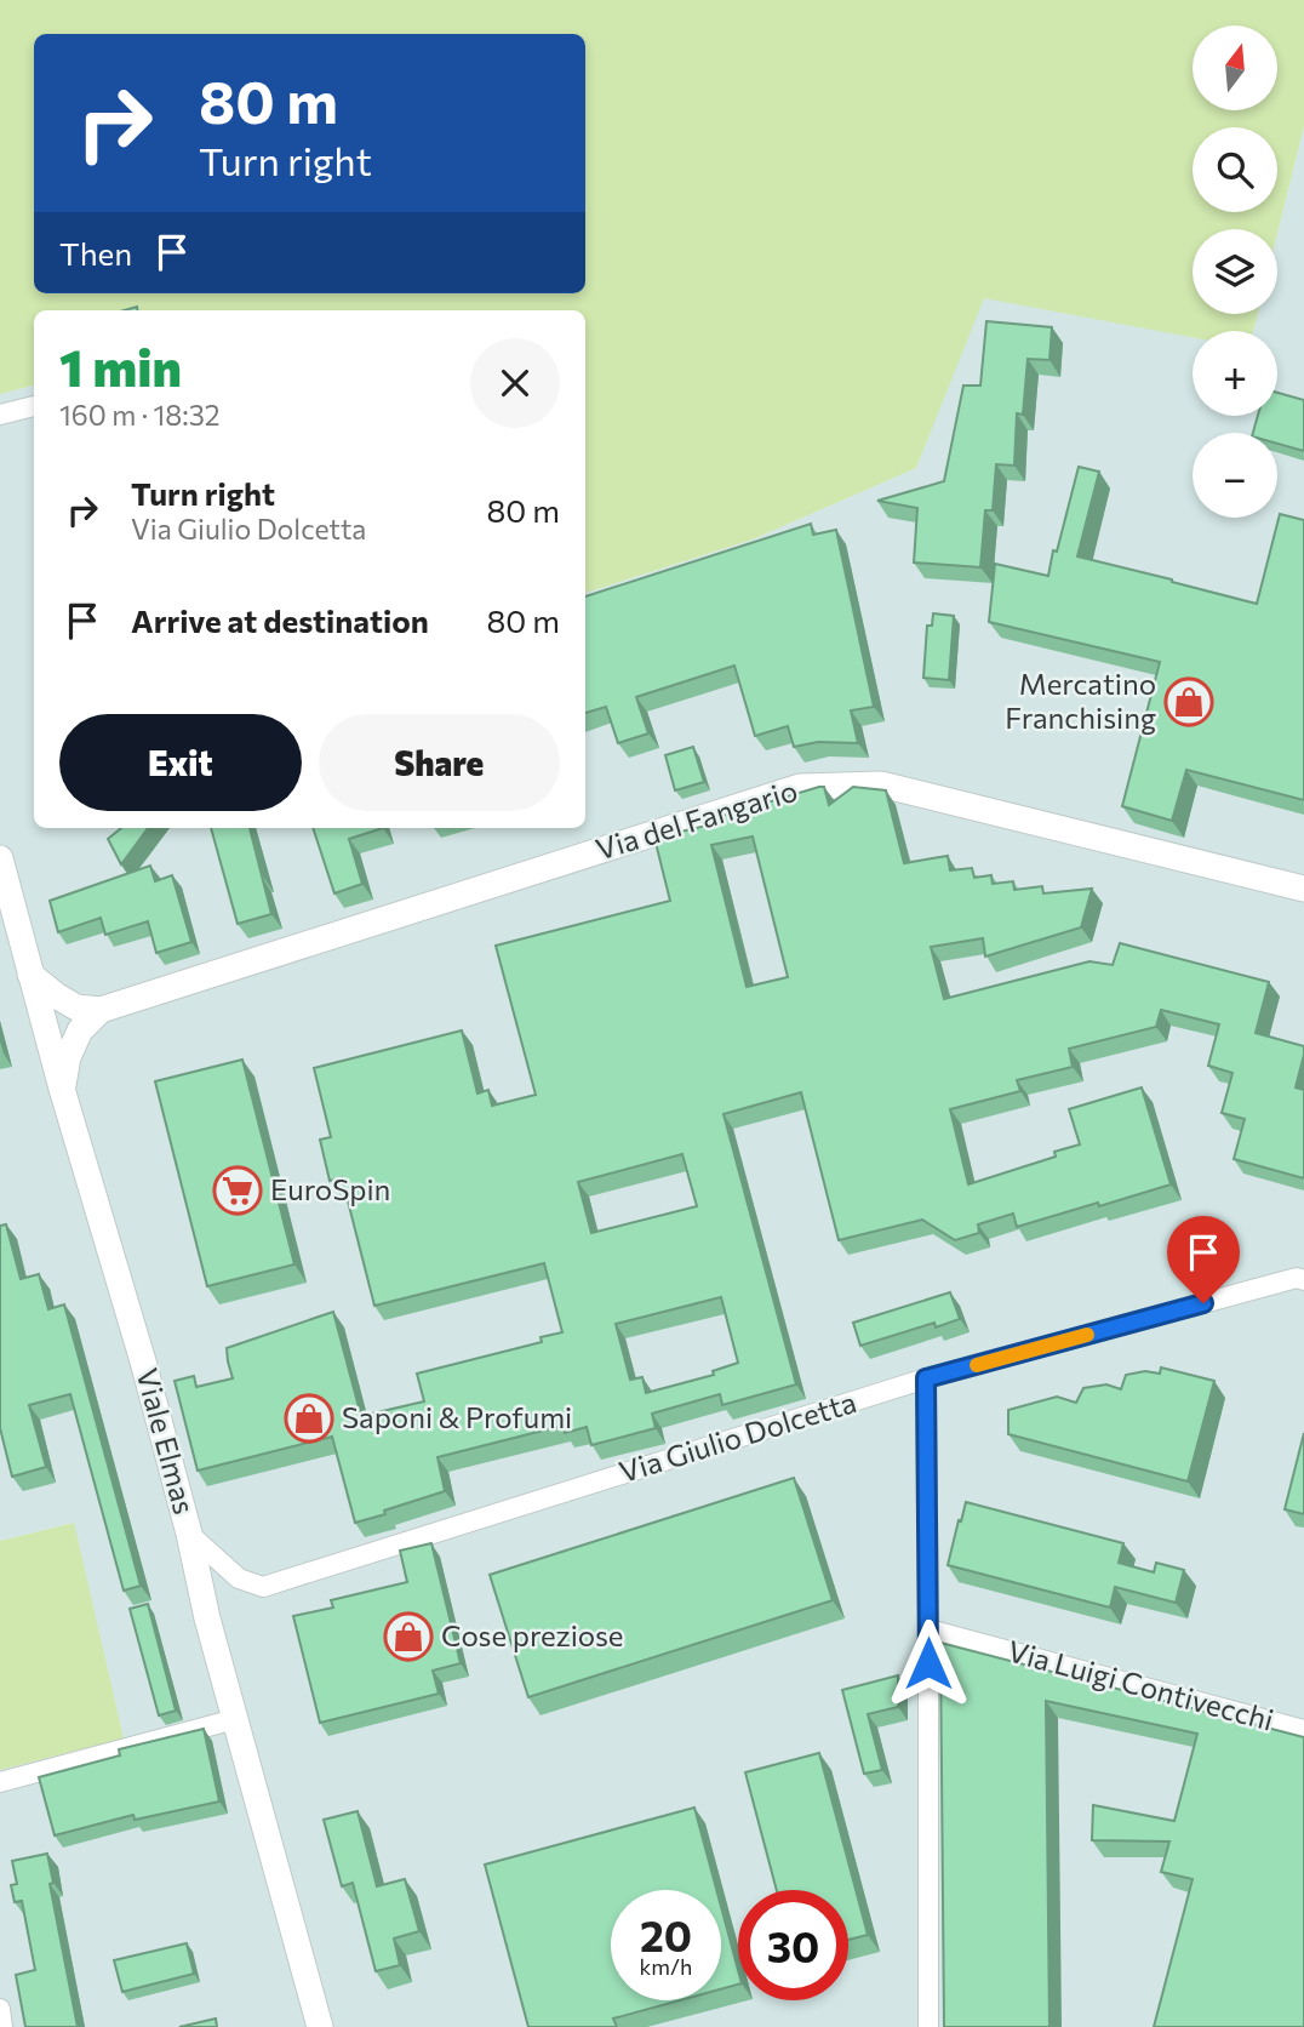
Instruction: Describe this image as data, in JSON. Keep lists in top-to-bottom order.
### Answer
{
  "streets": {
    "main road": ["Via del Fangario", "Viale Elmas"],
    "street": ["Via Giulio Dolcetta", "Via Luigi Contivecchi"]
  },
  "crossings": [
    ["Via Giulio Dolcetta", "Viale Elmas"]
  ],
  "places": {
    "shop": ["Mercatino Franchising", "Saponi & Profumi", "Cose preziose"],
    "supermarket": ["EuroSpin"]
  },
  "north": "top",
  "page": {
    "map_buttons": ["+", "−"],
    "turn": ["80 m", "Turn right"],
    "then": "Then",
    "heading": ["1 min", "160 m · 18:32"],
    "list": [
      {
        "name": "Turn right",
        "note": "Via Giulio Dolcetta",
        "value": "80 m"
      },
      {
        "name": "Arrive at destination",
        "value": "80 m"
      }
    ],
    "buttons": ["Exit", "Share"],
    "speed": "20 km/h",
    "limit": "30"
  }
}
